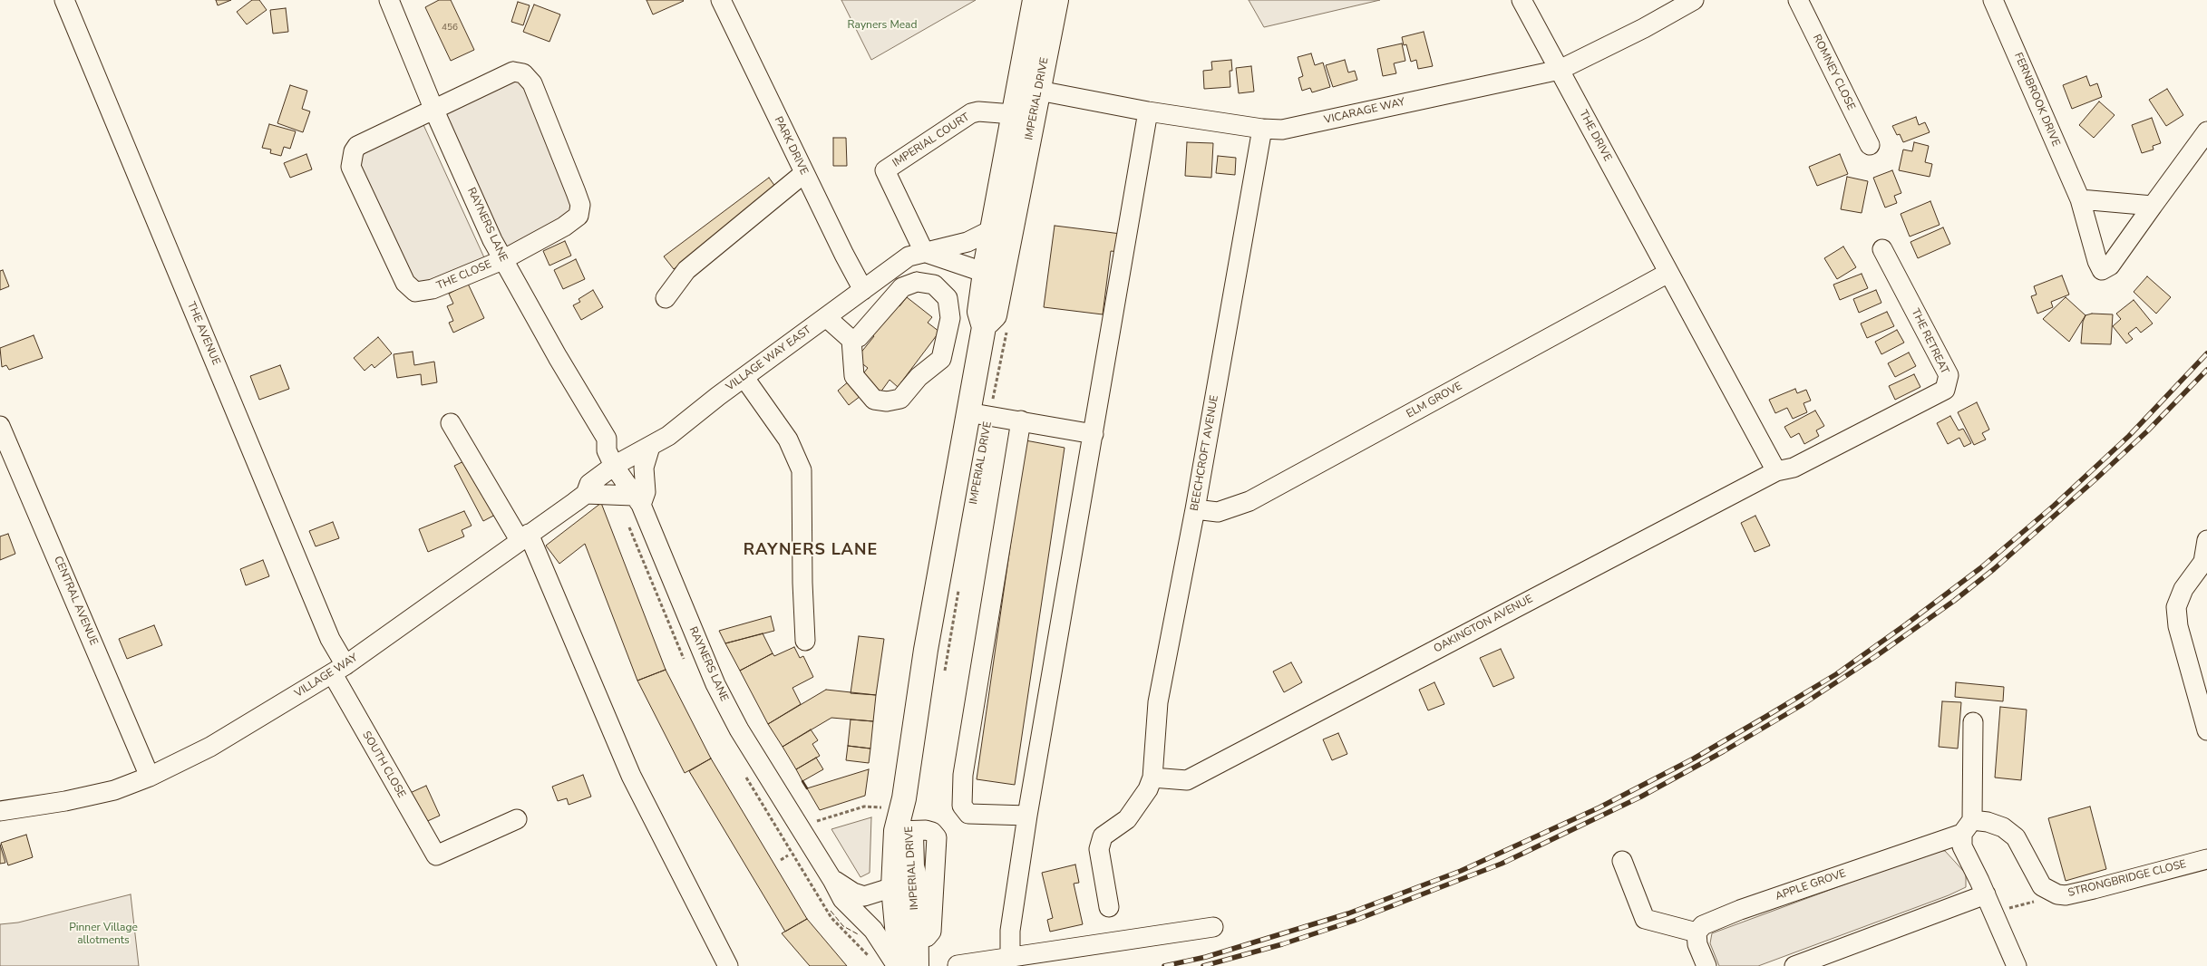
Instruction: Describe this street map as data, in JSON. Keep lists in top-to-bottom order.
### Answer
{
  "streets": {
    "main road": ["IMPERIAL DRIVE"],
    "street": [
      "ROMNEY CLOSE",
      "FERNBROOK DRIVE",
      "VICARAGE WAY",
      "THE DRIVE",
      "IMPERIAL COURT",
      "PARK DRIVE",
      "RAYNERS LANE",
      "THE CLOSE",
      "THE AVENUE",
      "THE RETREAT",
      "VILLAGE WAY EAST",
      "ELM GROVE",
      "BEECHCROFT AVENUE",
      "CENTRAL AVENUE",
      "OAKINGTON AVENUE",
      "VILLAGE WAY",
      "SOUTH CLOSE",
      "STRONGBRIDGE CLOSE",
      "APPLE GROVE"
    ]
  },
  "crossings": [
    ["IMPERIAL DRIVE", "VICARAGE WAY"],
    ["IMPERIAL DRIVE", "IMPERIAL COURT"],
    ["IMPERIAL DRIVE", "RAYNERS LANE"],
    ["IMPERIAL DRIVE", "VILLAGE WAY EAST"],
    ["VICARAGE WAY", "THE DRIVE"],
    ["VICARAGE WAY", "BEECHCROFT AVENUE"],
    ["THE DRIVE", "ELM GROVE"],
    ["THE DRIVE", "OAKINGTON AVENUE"],
    ["IMPERIAL COURT", "VILLAGE WAY EAST"],
    ["PARK DRIVE", "VILLAGE WAY EAST"],
    ["RAYNERS LANE", "THE CLOSE"],
    ["RAYNERS LANE", "VILLAGE WAY EAST"],
    ["RAYNERS LANE", "VILLAGE WAY"],
    ["THE AVENUE", "VILLAGE WAY"],
    ["THE AVENUE", "SOUTH CLOSE"],
    ["THE RETREAT", "OAKINGTON AVENUE"],
    ["VILLAGE WAY EAST", "VILLAGE WAY"],
    ["ELM GROVE", "BEECHCROFT AVENUE"],
    ["BEECHCROFT AVENUE", "OAKINGTON AVENUE"],
    ["CENTRAL AVENUE", "VILLAGE WAY"],
    ["VILLAGE WAY", "SOUTH CLOSE"],
    ["STRONGBRIDGE CLOSE", "APPLE GROVE"]
  ],
  "districts": ["RAYNERS LANE"],
  "parks": ["Rayners Mead", "Pinner Village allotments"],
  "house_numbers": ["456"]
}
